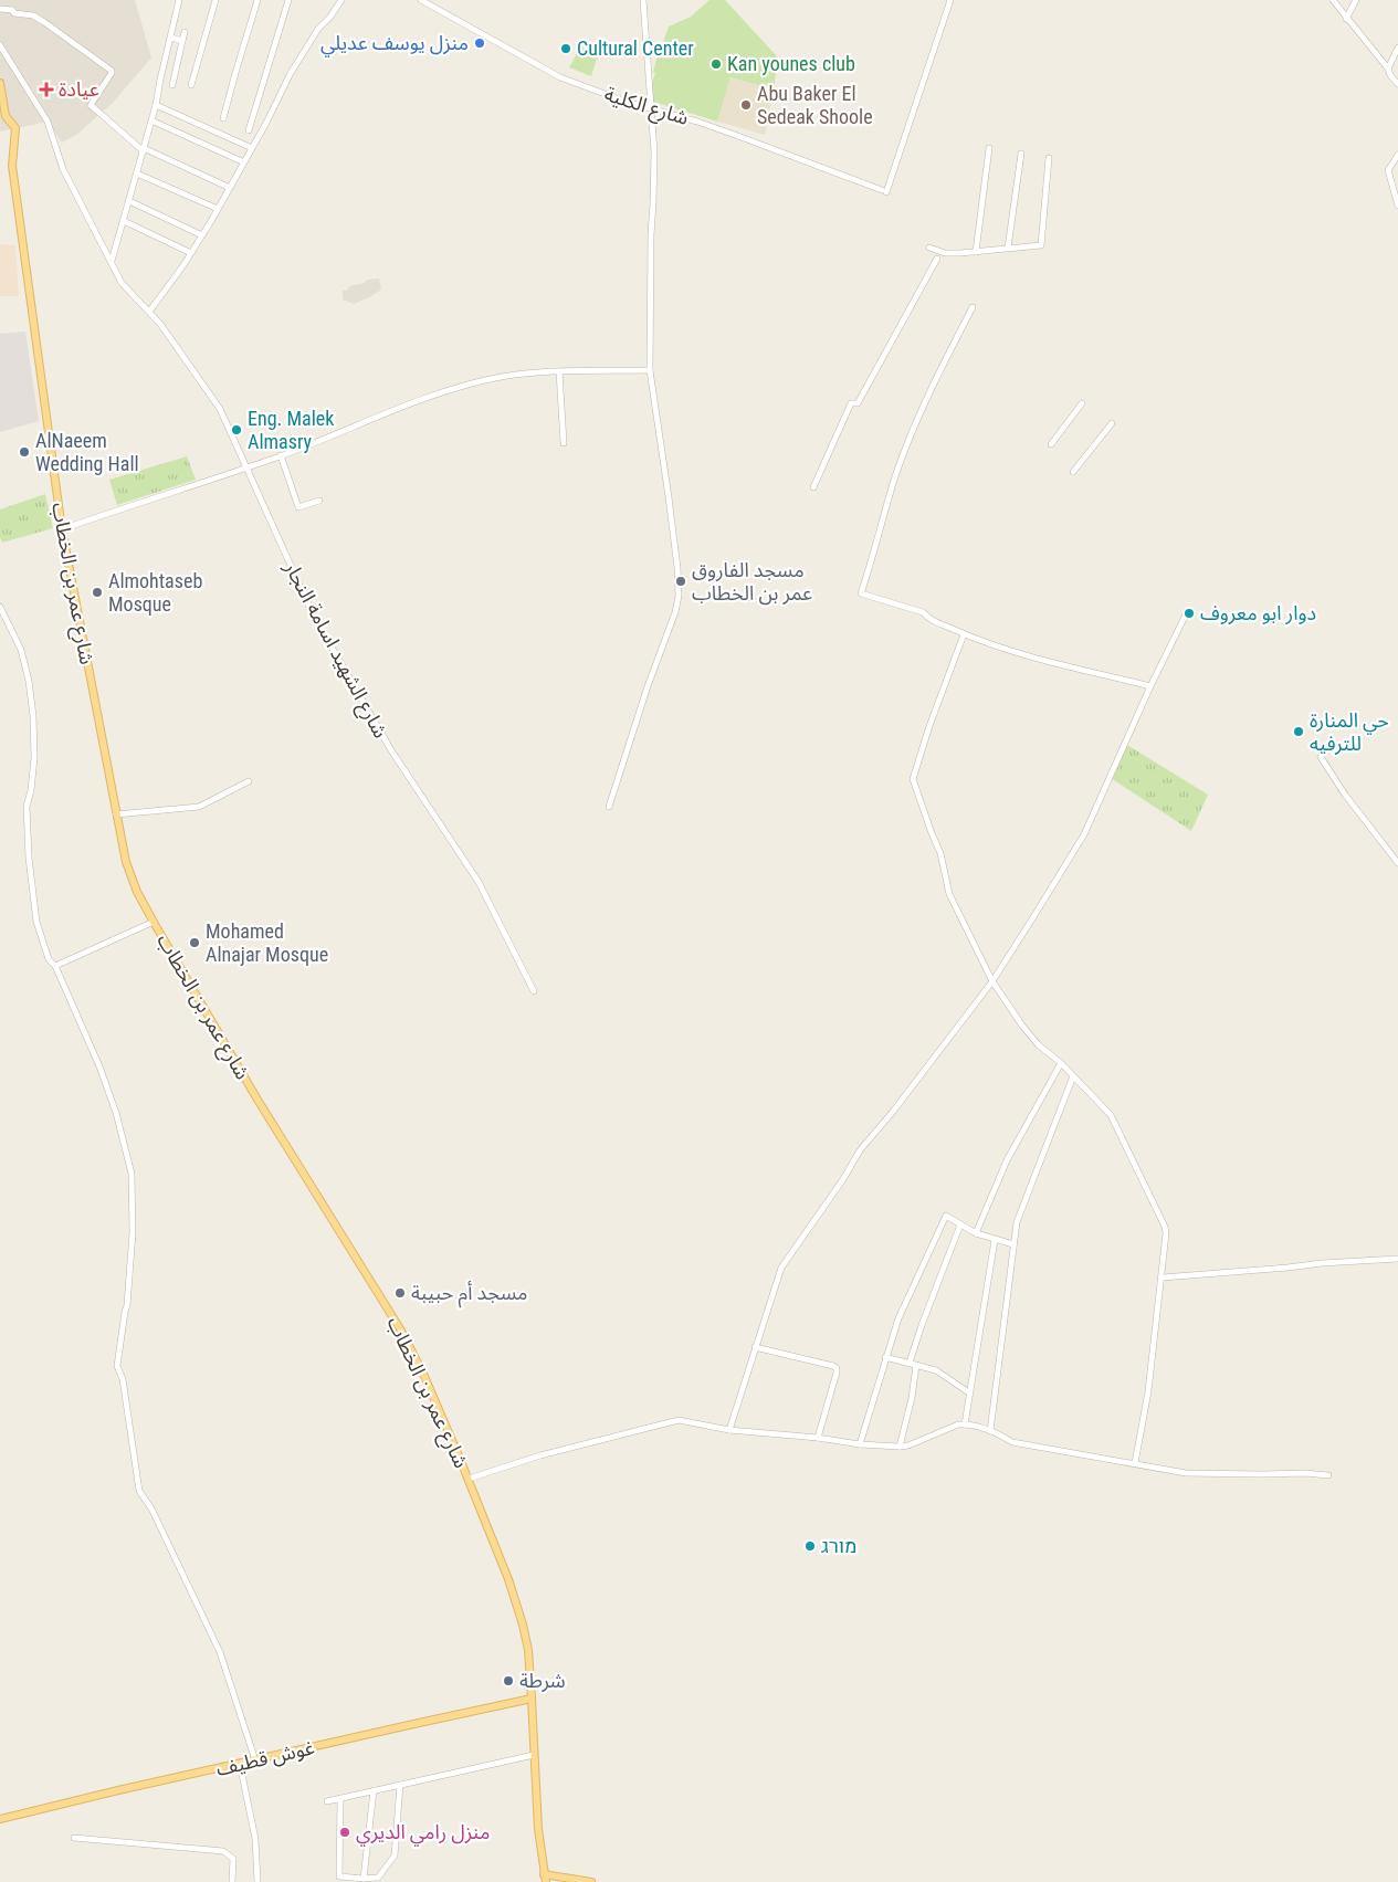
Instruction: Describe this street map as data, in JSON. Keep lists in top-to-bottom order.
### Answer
{
  "streets": {
    "main road": ["شارع عمر بن الخطاب", "غوش قطيف"],
    "street": ["شارع الكلية", "شارع الشهيد اسامة النجار"]
  },
  "crossings": [
    ["شارع عمر بن الخطاب", "غوش قطيف"]
  ],
  "places": {
    "other": [
      "منزل يوسف عديلي",
      "Cultural Center",
      "Kan younes club",
      "Abu Baker El Sedeak Shoole",
      "Eng. Malek Almasry",
      "AlNaeem Wedding Hall",
      "مسجد الفاروق عمر بن الخطاب",
      "Almohtaseb Mosque",
      "دوار ابو معروف",
      "حي المنارة للترفيه",
      "Mohamed Alnajar Mosque",
      "مسجد أم حبيبة",
      "מורג",
      "شرطة",
      "منزل رامي الديري"
    ],
    "health": ["عيادة"]
  }
}
